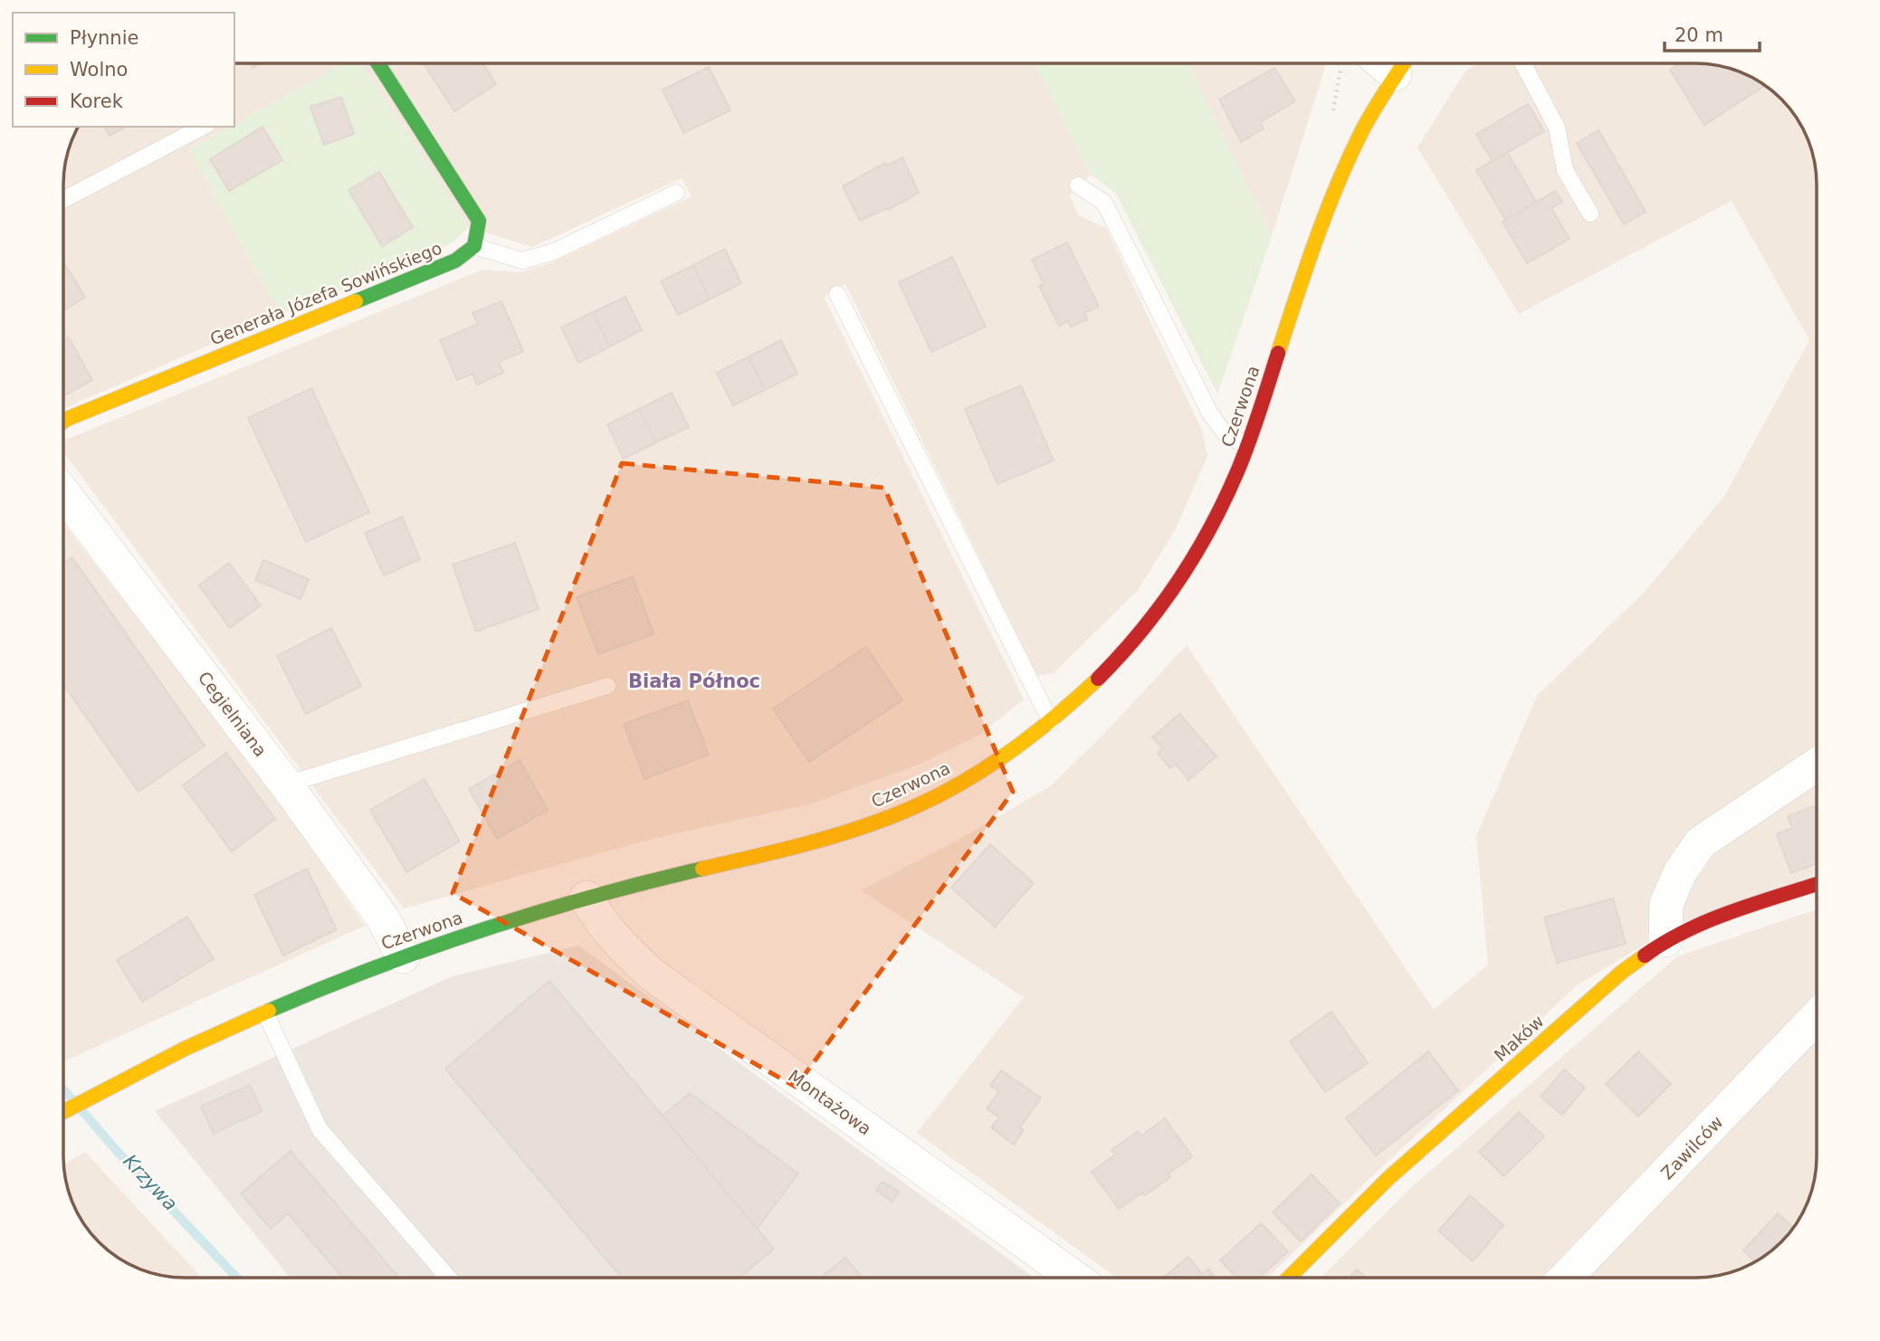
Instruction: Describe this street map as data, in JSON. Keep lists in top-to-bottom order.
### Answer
{
  "streets": {
    "street": [
      "Generała Józefa Sowińskiego",
      "Czerwona",
      "Cegielniana",
      "Maków",
      "Montażowa",
      "Zawilców"
    ]
  },
  "crossings": [
    ["Czerwona", "Cegielniana"],
    ["Czerwona", "Montażowa"]
  ],
  "districts": ["Biała Północ"],
  "water": ["Krzywa"],
  "legend": ["Płynnie", "Wolno", "Korek"],
  "scale_bar": "20 m"
}
